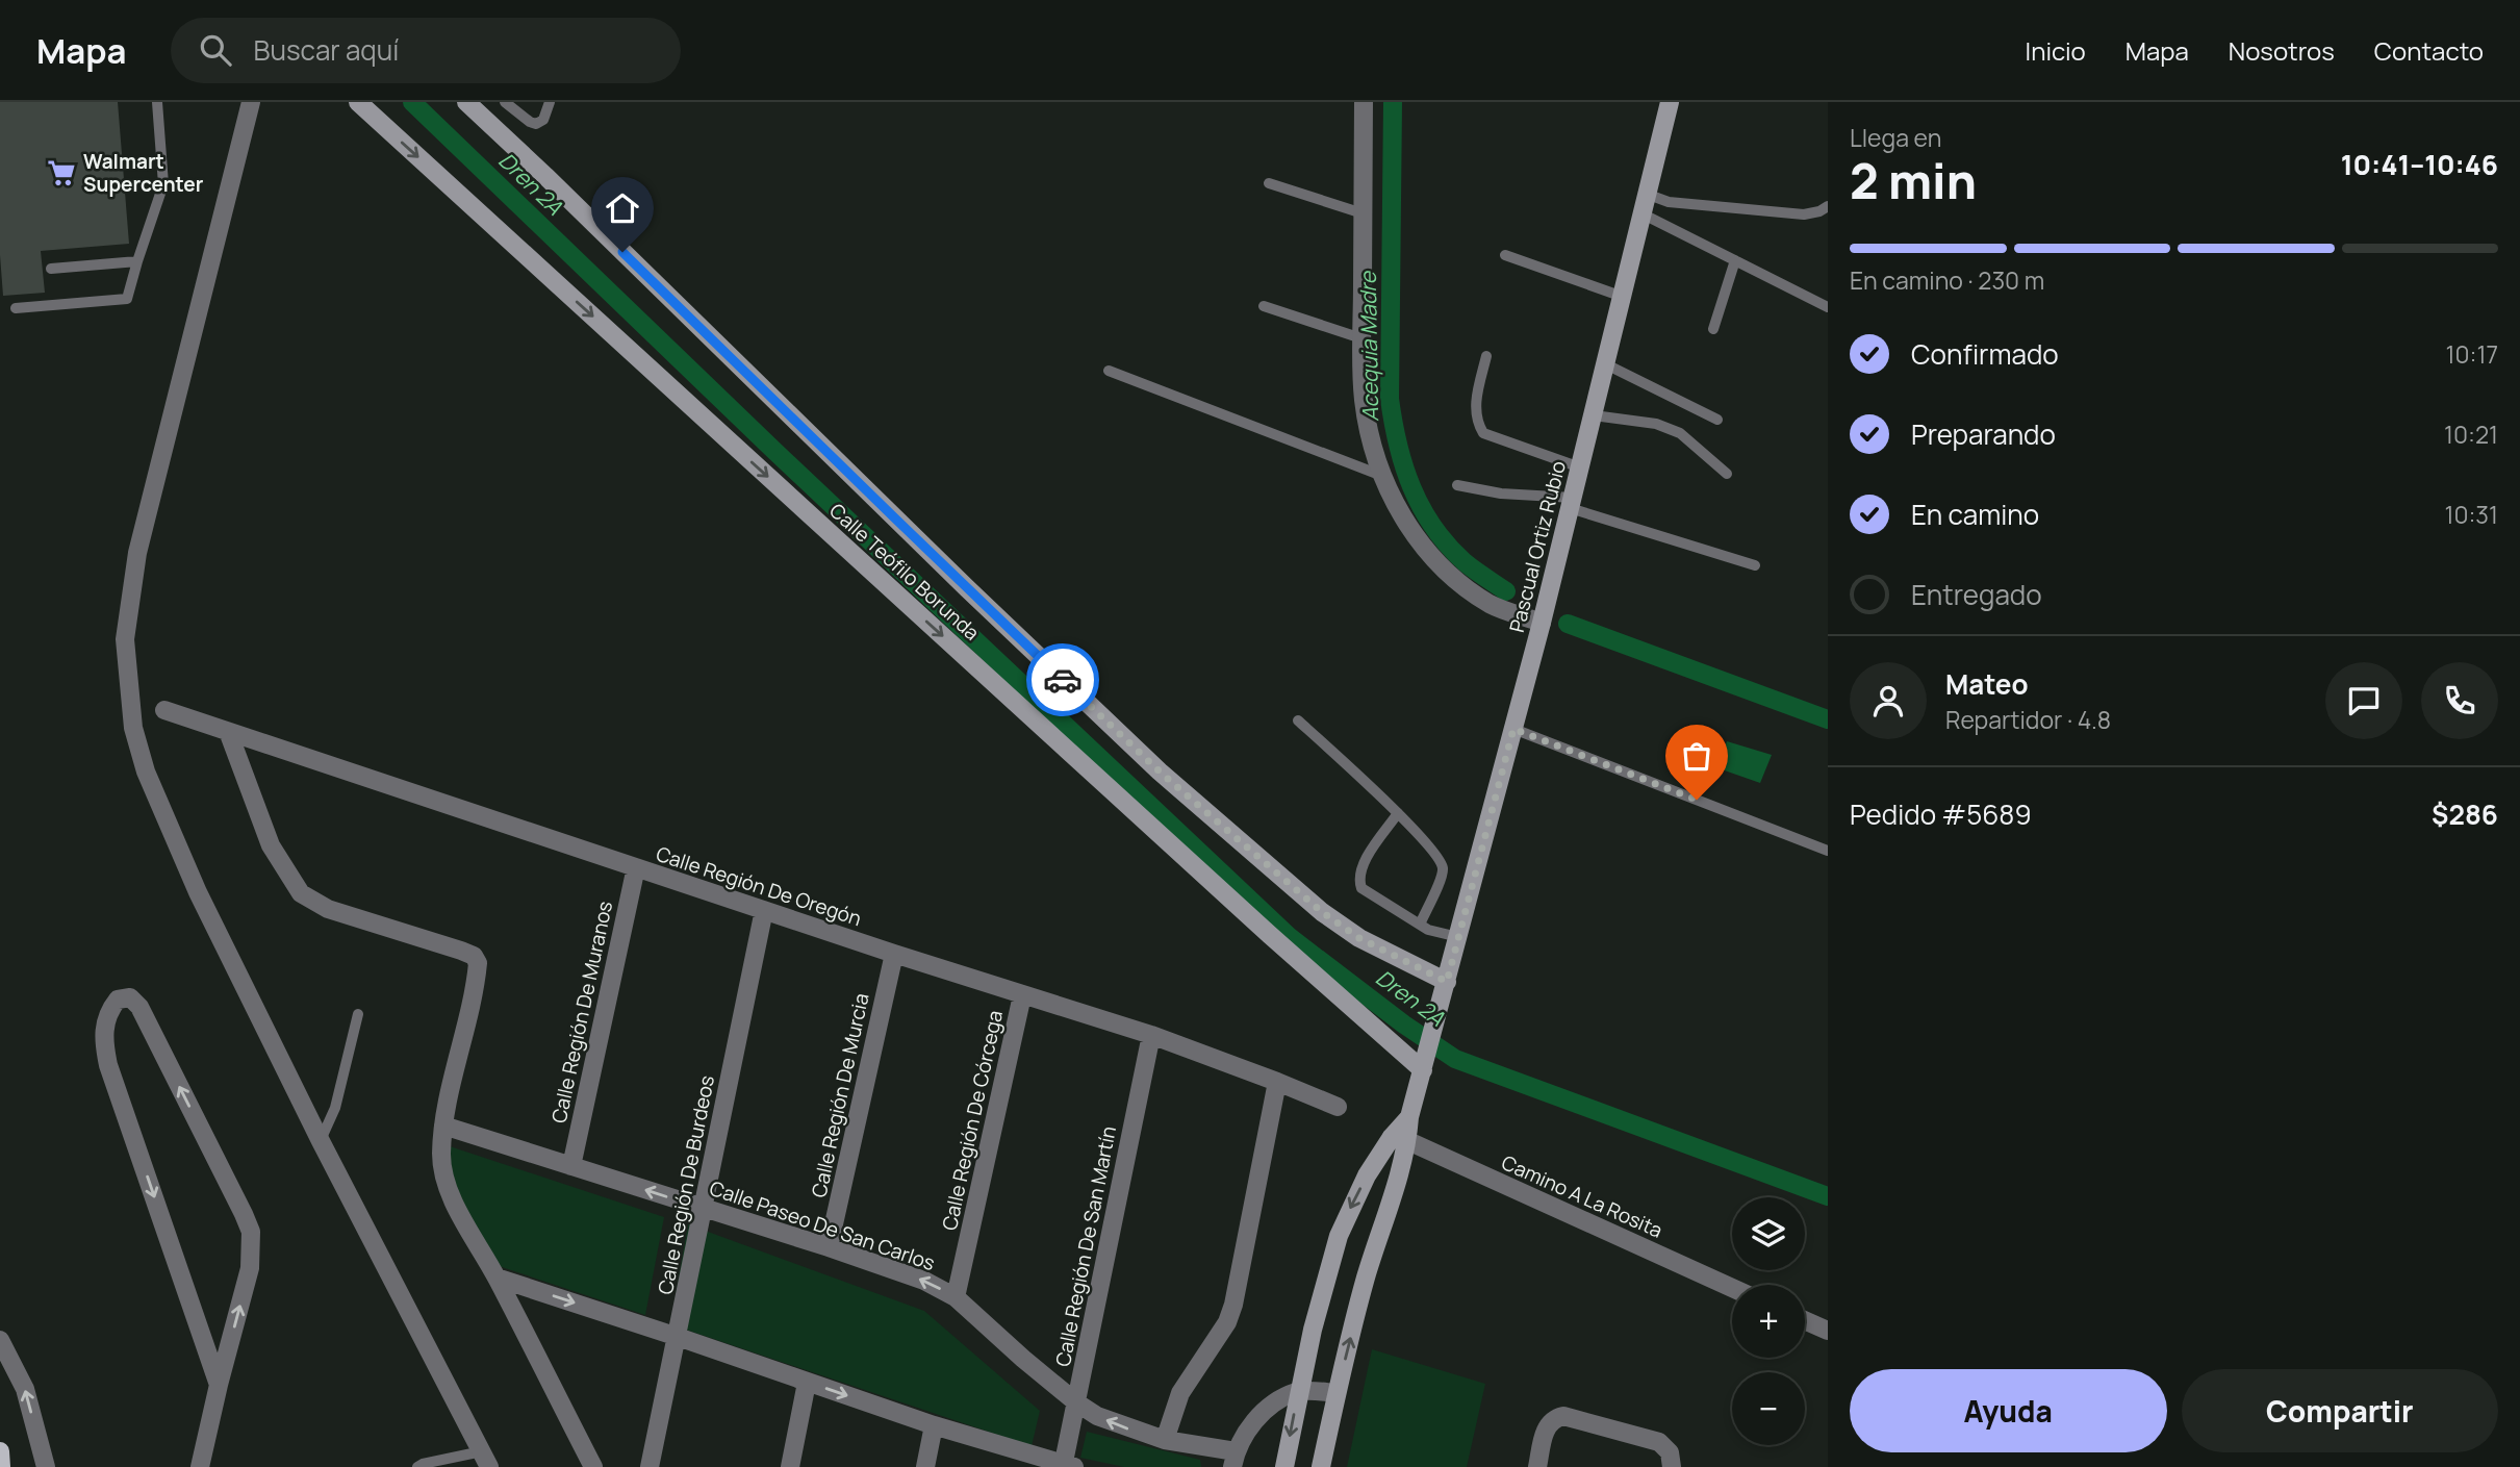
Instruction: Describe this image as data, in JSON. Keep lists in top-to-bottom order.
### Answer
{
  "streets": {
    "street": [
      "Pascual Ortiz Rubio",
      "Calle Teófilo Borunda",
      "Calle Región De Oregón",
      "Calle Región De Muranos",
      "Calle Región De Murcia",
      "Calle Región De Córcega",
      "Calle Región De Burdeos",
      "Camino A La Rosita",
      "Calle Paseo De San Carlos",
      "Calle Región De San Martín"
    ]
  },
  "crossings": [
    ["Pascual Ortiz Rubio", "Calle Teófilo Borunda"],
    ["Pascual Ortiz Rubio", "Camino A La Rosita"],
    ["Calle Región De Oregón", "Calle Región De Muranos"],
    ["Calle Región De Oregón", "Calle Región De Murcia"],
    ["Calle Región De Oregón", "Calle Región De Córcega"],
    ["Calle Región De Oregón", "Calle Región De Burdeos"],
    ["Calle Región De Oregón", "Calle Región De San Martín"],
    ["Calle Región De Muranos", "Calle Paseo De San Carlos"],
    ["Calle Región De Murcia", "Calle Paseo De San Carlos"],
    ["Calle Región De Córcega", "Calle Paseo De San Carlos"],
    ["Calle Región De Burdeos", "Calle Paseo De San Carlos"],
    ["Calle Paseo De San Carlos", "Calle Región De San Martín"]
  ],
  "water": ["Dren 2A", "Acequia Madre"],
  "places": {
    "supermarket": ["Walmart Supercenter"]
  },
  "page": {
    "header": "Mapa",
    "search": "Buscar aquí",
    "nav": [
      "Inicio",
      "Mapa",
      "Nosotros",
      "Contacto"
    ],
    "heading": ["2 min", "Llega en", "10:41–10:46"],
    "panel": [
      "Mateo",
      "Repartidor · 4.8",
      "Pedido #5689",
      "$286"
    ],
    "bar": "En camino · 230 m",
    "list": [
      ["Confirmado", "10:17"],
      ["Preparando", "10:21"],
      ["En camino", "10:31"],
      "Entregado"
    ],
    "map_buttons": ["+", "−"],
    "buttons": ["Ayuda", "Compartir"]
  }
}
